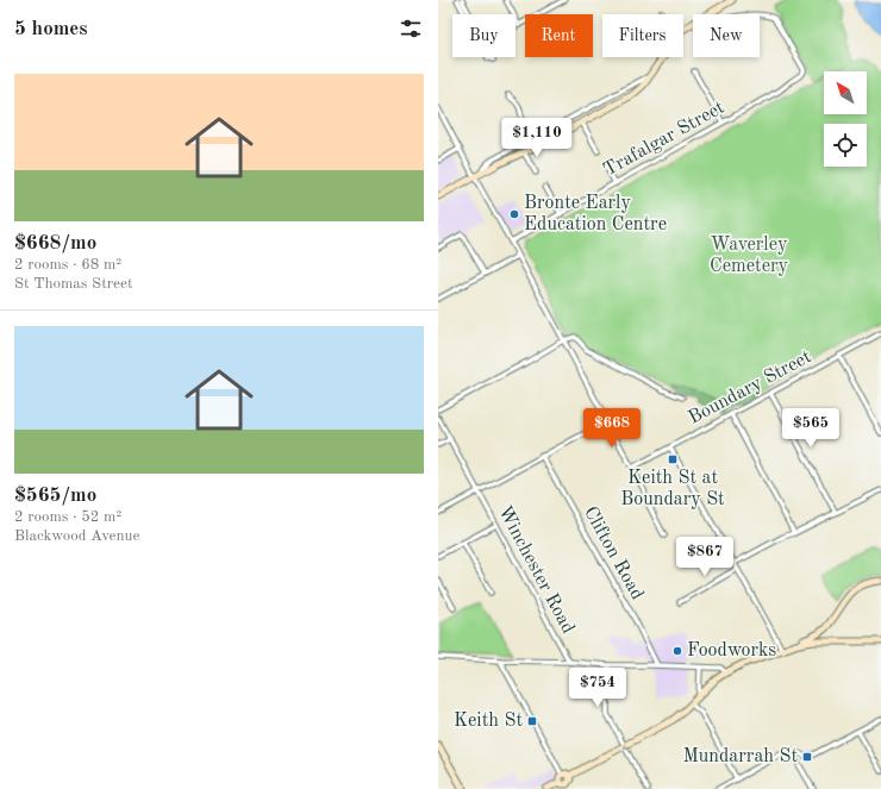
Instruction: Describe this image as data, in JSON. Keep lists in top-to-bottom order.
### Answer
{
  "streets": {
    "street": [
      "Trafalgar Street",
      "Boundary Street",
      "Clifton Road",
      "Winchester Road"
    ]
  },
  "parks": ["Waverley Cemetery"],
  "places": {
    "other": ["Bronte Early Education Centre", "Foodworks"],
    "transit": ["Keith St at Boundary St", "Keith St", "Mundarrah St"]
  },
  "north": "top left",
  "page": {
    "heading": "5 homes",
    "chip": [
      "Buy",
      "Rent",
      "Filters",
      "New"
    ],
    "list": [
      {
        "name": "$668/mo",
        "note": "2 rooms · 68 m² · St Thomas Street"
      },
      {
        "name": "$565/mo",
        "note": "2 rooms · 52 m² · Blackwood Avenue"
      }
    ],
    "price": [
      "$1,110",
      "$668",
      "$565",
      "$867",
      "$754"
    ]
  }
}
